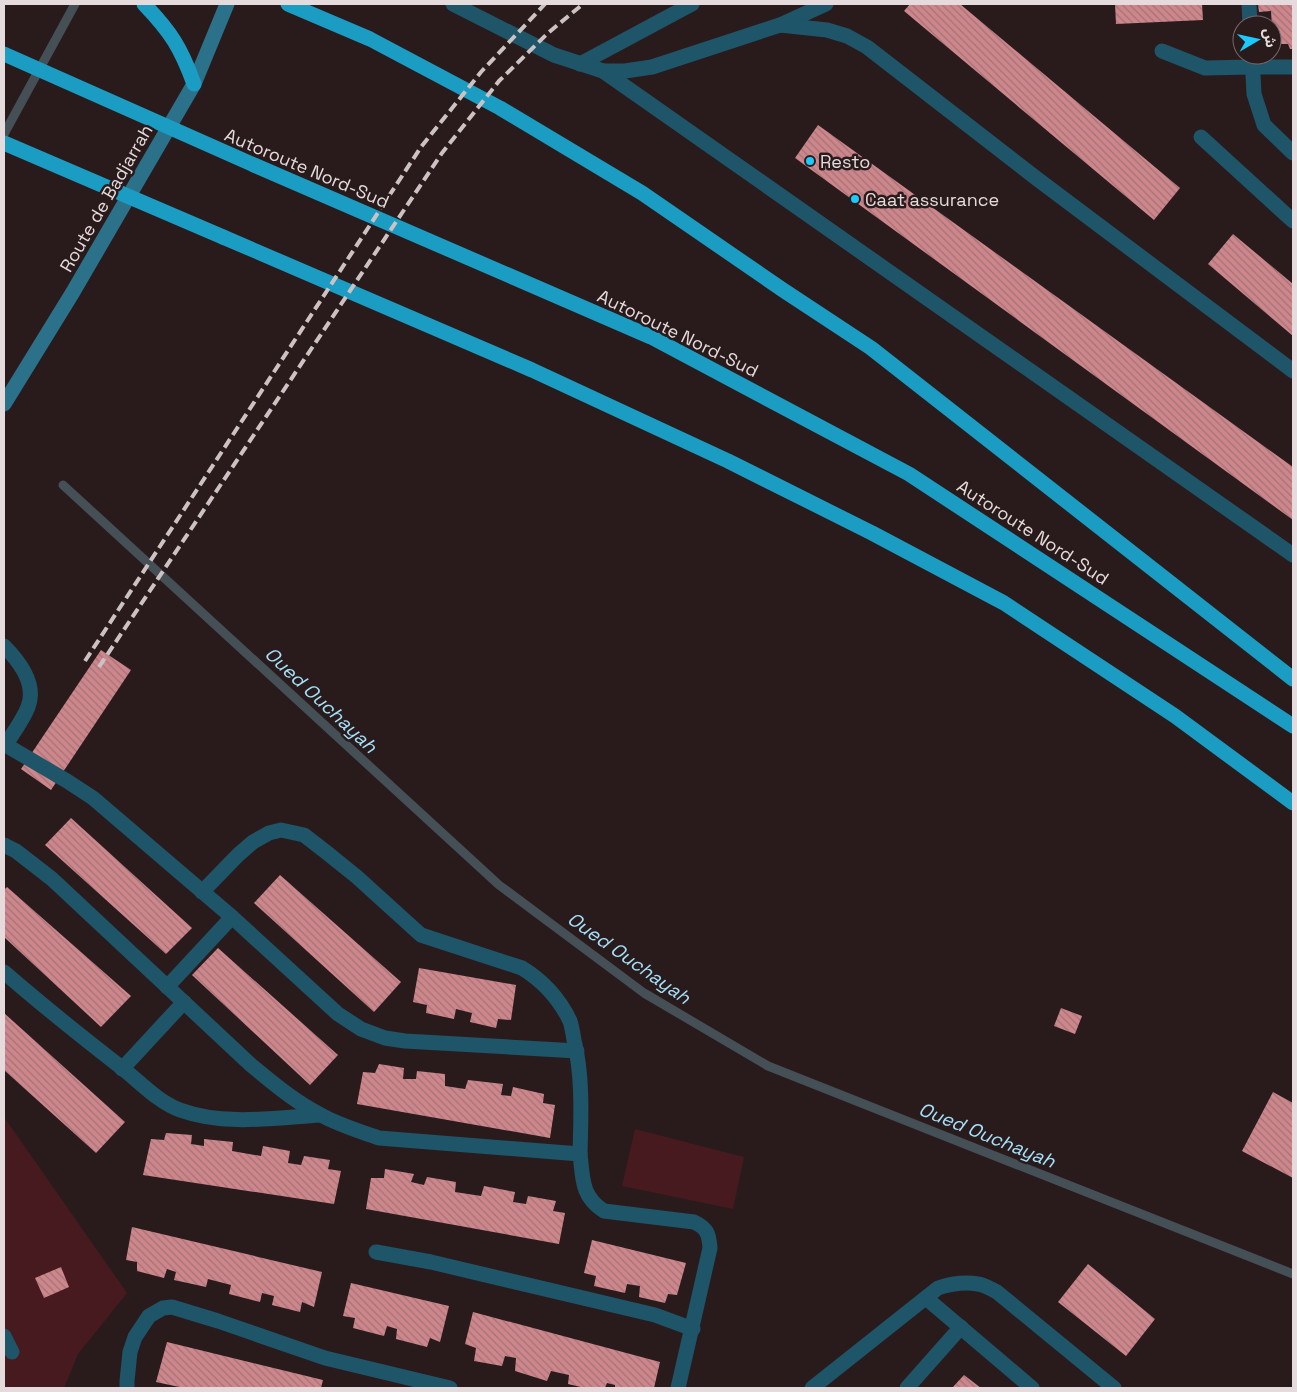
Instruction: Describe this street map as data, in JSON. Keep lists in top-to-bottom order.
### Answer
{
  "streets": {
    "highway": ["Autoroute Nord-Sud"],
    "main road": ["Route de Badjarrah"]
  },
  "water": ["Oued Ouchayah"],
  "places": ["Resto", "Caat assurance"],
  "north": "right"
}
